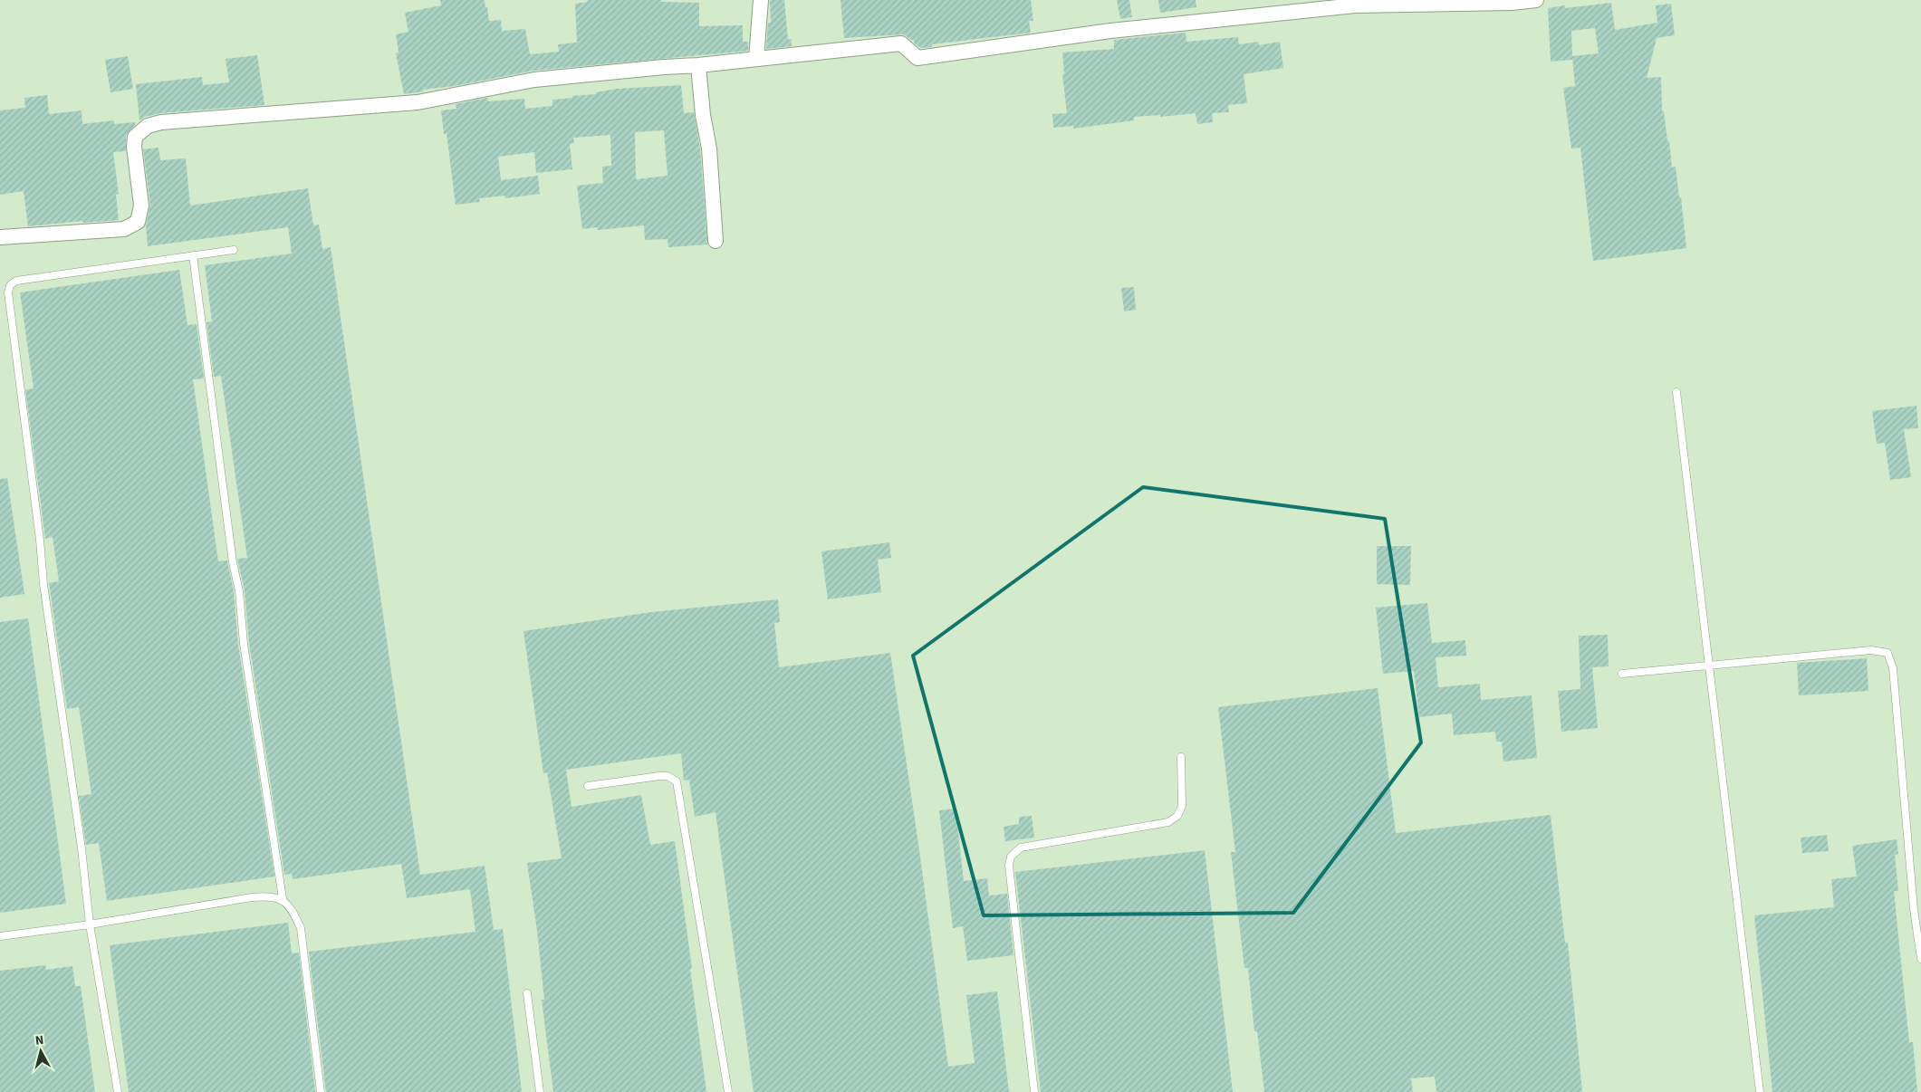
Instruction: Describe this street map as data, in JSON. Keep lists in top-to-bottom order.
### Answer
{
  "north": "top"
}
